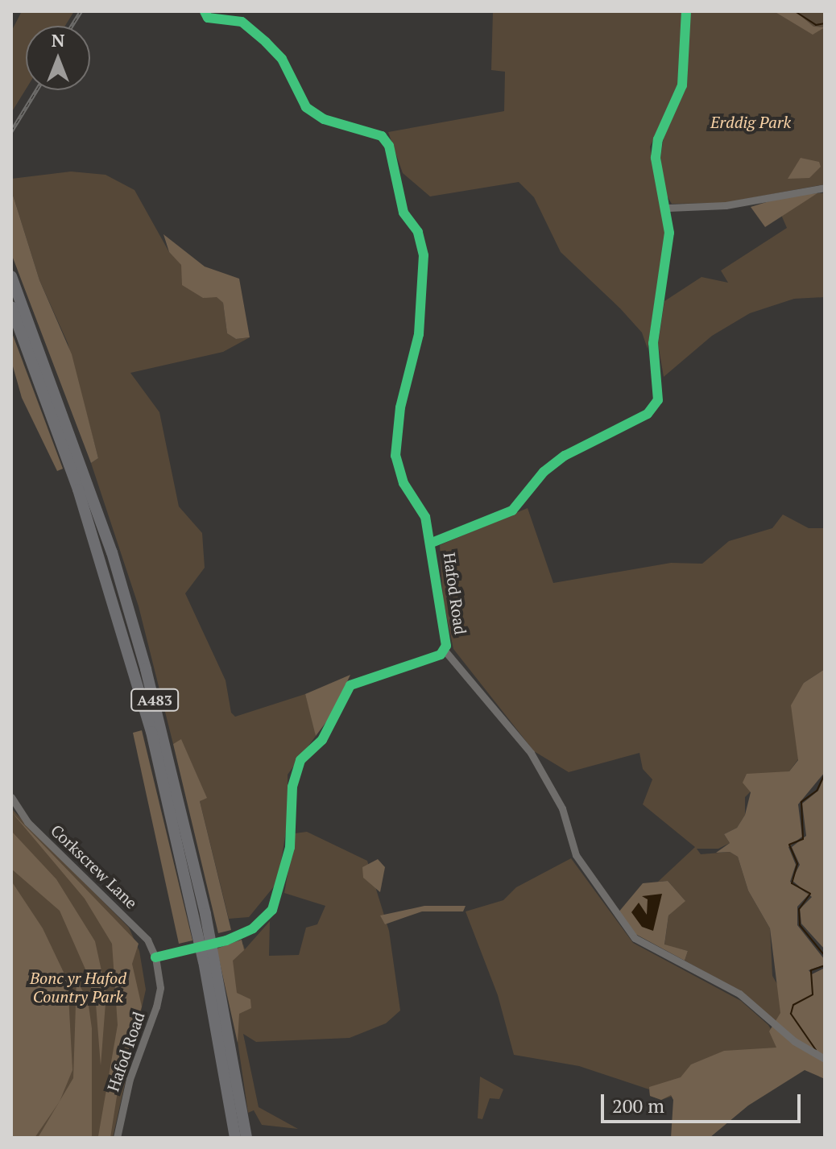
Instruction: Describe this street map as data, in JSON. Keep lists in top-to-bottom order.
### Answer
{
  "streets": {
    "highway": ["A483"],
    "street": ["Hafod Road", "Corkscrew Lane"]
  },
  "crossings": [
    ["Hafod Road", "Corkscrew Lane"]
  ],
  "parks": ["Erddig Park", "Bonc yr Hafod Country Park"],
  "scale_bar": "200 m",
  "north": "top"
}
